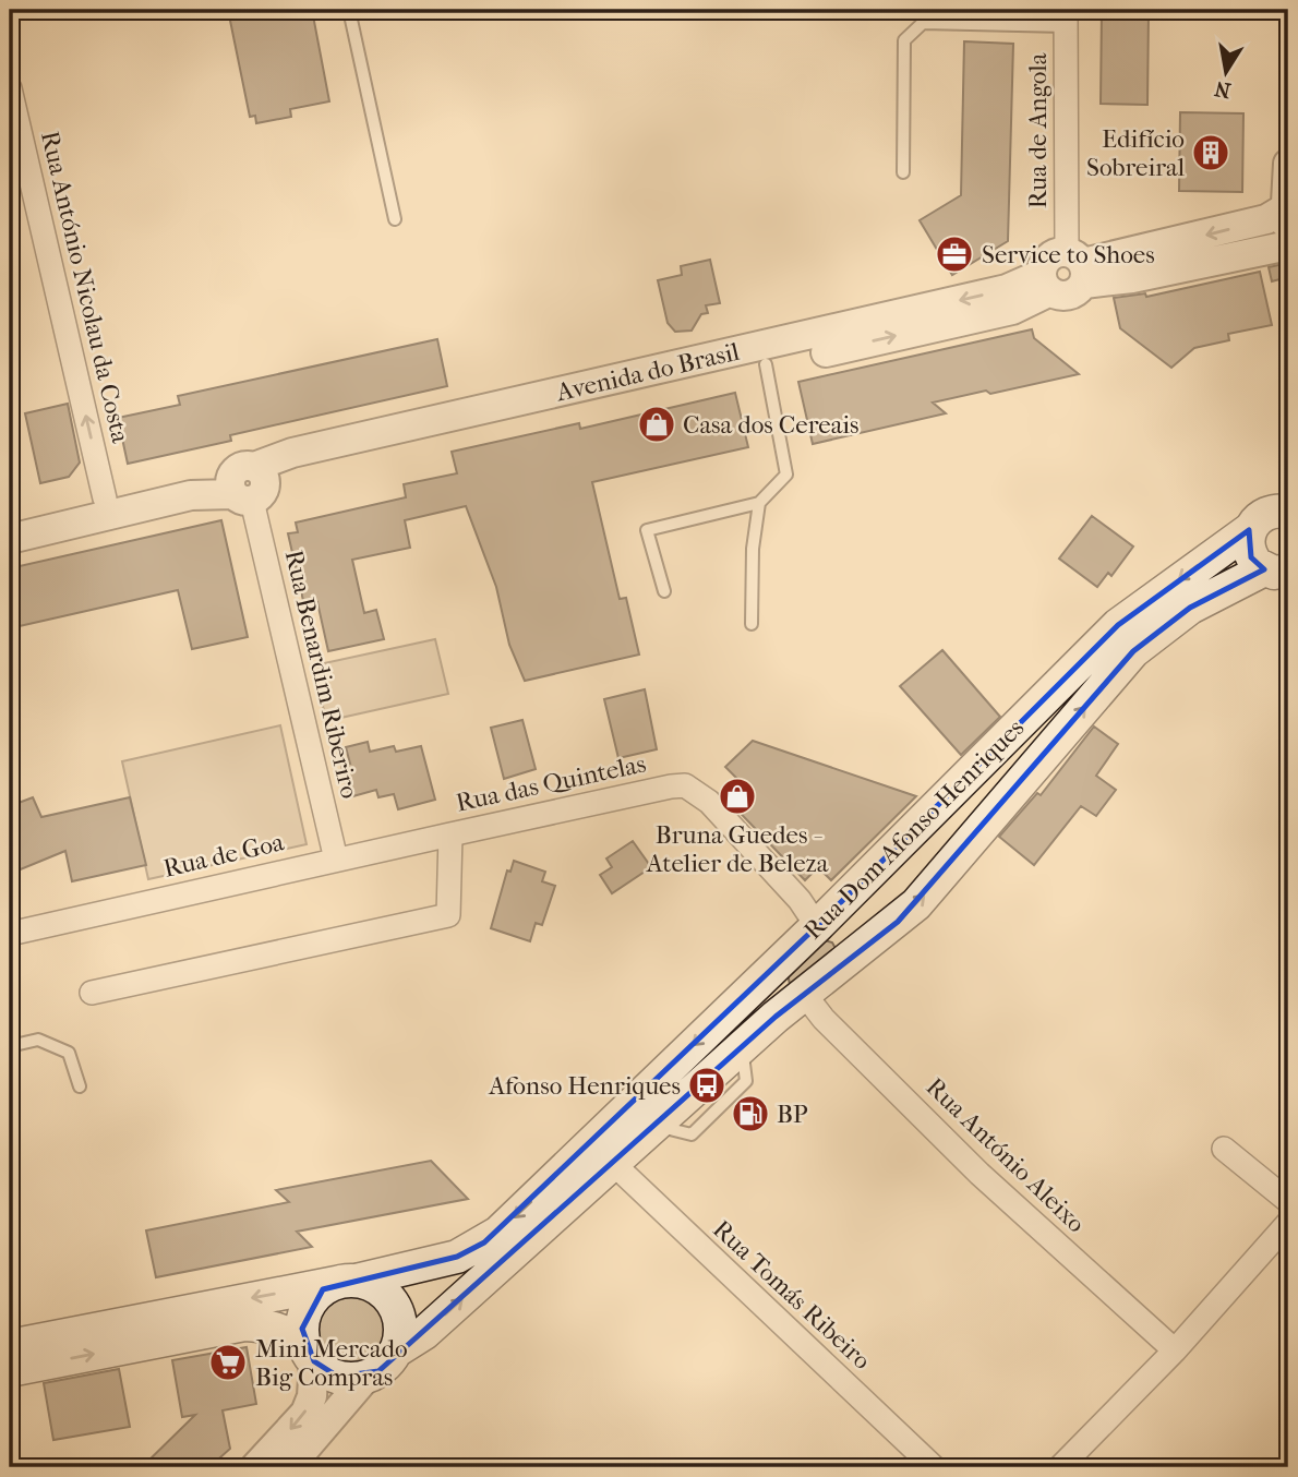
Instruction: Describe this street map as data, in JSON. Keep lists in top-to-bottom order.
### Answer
{
  "streets": {
    "main road": ["Rua Dom Afonso Henriques"],
    "street": [
      "Rua de Angola",
      "Rua António Nicolau da Costa",
      "Avenida do Brasil",
      "Rua Benardim Riberiro",
      "Rua das Quintelas",
      "Rua de Goa",
      "Rua António Aleixo",
      "Rua Tomás Ribeiro"
    ]
  },
  "crossings": [
    ["Rua de Angola", "Avenida do Brasil"],
    ["Rua António Nicolau da Costa", "Avenida do Brasil"],
    ["Avenida do Brasil", "Rua Benardim Riberiro"],
    ["Rua Benardim Riberiro", "Rua de Goa"],
    ["Rua das Quintelas", "Rua Dom Afonso Henriques"],
    ["Rua das Quintelas", "Rua de Goa"],
    ["Rua Dom Afonso Henriques", "Rua António Aleixo"],
    ["Rua Dom Afonso Henriques", "Rua Tomás Ribeiro"]
  ],
  "one_way": ["Rua António Nicolau da Costa"],
  "places": {
    "building": ["Edifício Sobreiral"],
    "office": ["Service to Shoes"],
    "shop": ["Casa dos Cereais", "Bruna Guedes - Atelier de Beleza"],
    "bus stop": ["Afonso Henriques"],
    "fuel station": ["BP"],
    "supermarket": ["Mini Mercado Big Compras"]
  },
  "north": "bottom"
}
